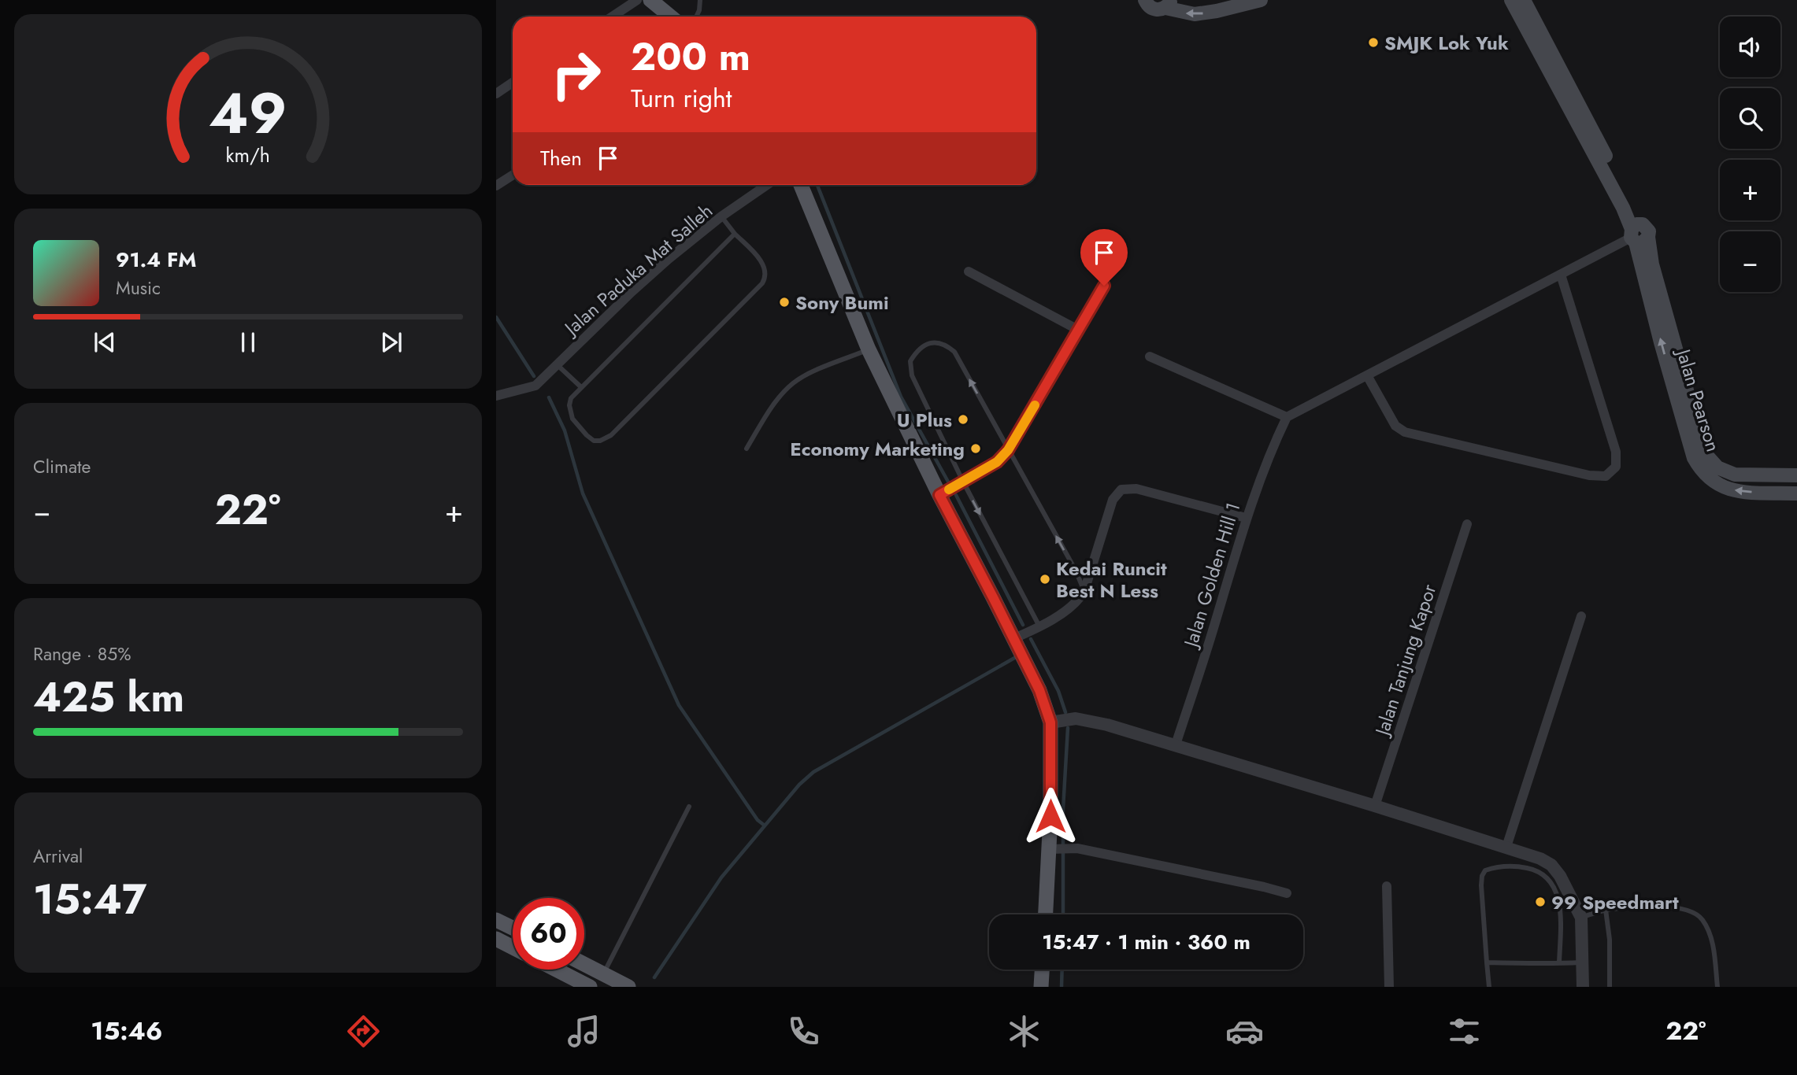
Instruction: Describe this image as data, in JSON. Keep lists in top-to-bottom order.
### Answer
{
  "streets": {
    "main road": ["Jalan Pearson"],
    "street": ["Jalan Paduka Mat Salleh", "Jalan Golden Hill 1", "Jalan Tanjung Kapor"]
  },
  "places": [
    "SMJK Lok Yuk",
    "Sony Bumi",
    "U Plus",
    "Economy Marketing",
    "Kedai Runcit Best N Less",
    "99 Speedmart"
  ],
  "page": {
    "map_buttons": ["+", "−"],
    "turn": ["200 m", "Turn right"],
    "then": "Then",
    "song": ["91.4 FM", "Music"],
    "tile": [
      "Climate",
      ["Range · 85%", "425 km"],
      ["Arrival", "15:47"]
    ],
    "heat": ["−", "22°", "+"],
    "limit": "60",
    "trip": "15:47 · 1 min · 360 m",
    "tabs": ["15:46", "22°"],
    "gauge": ["49", "km/h"]
  }
}
